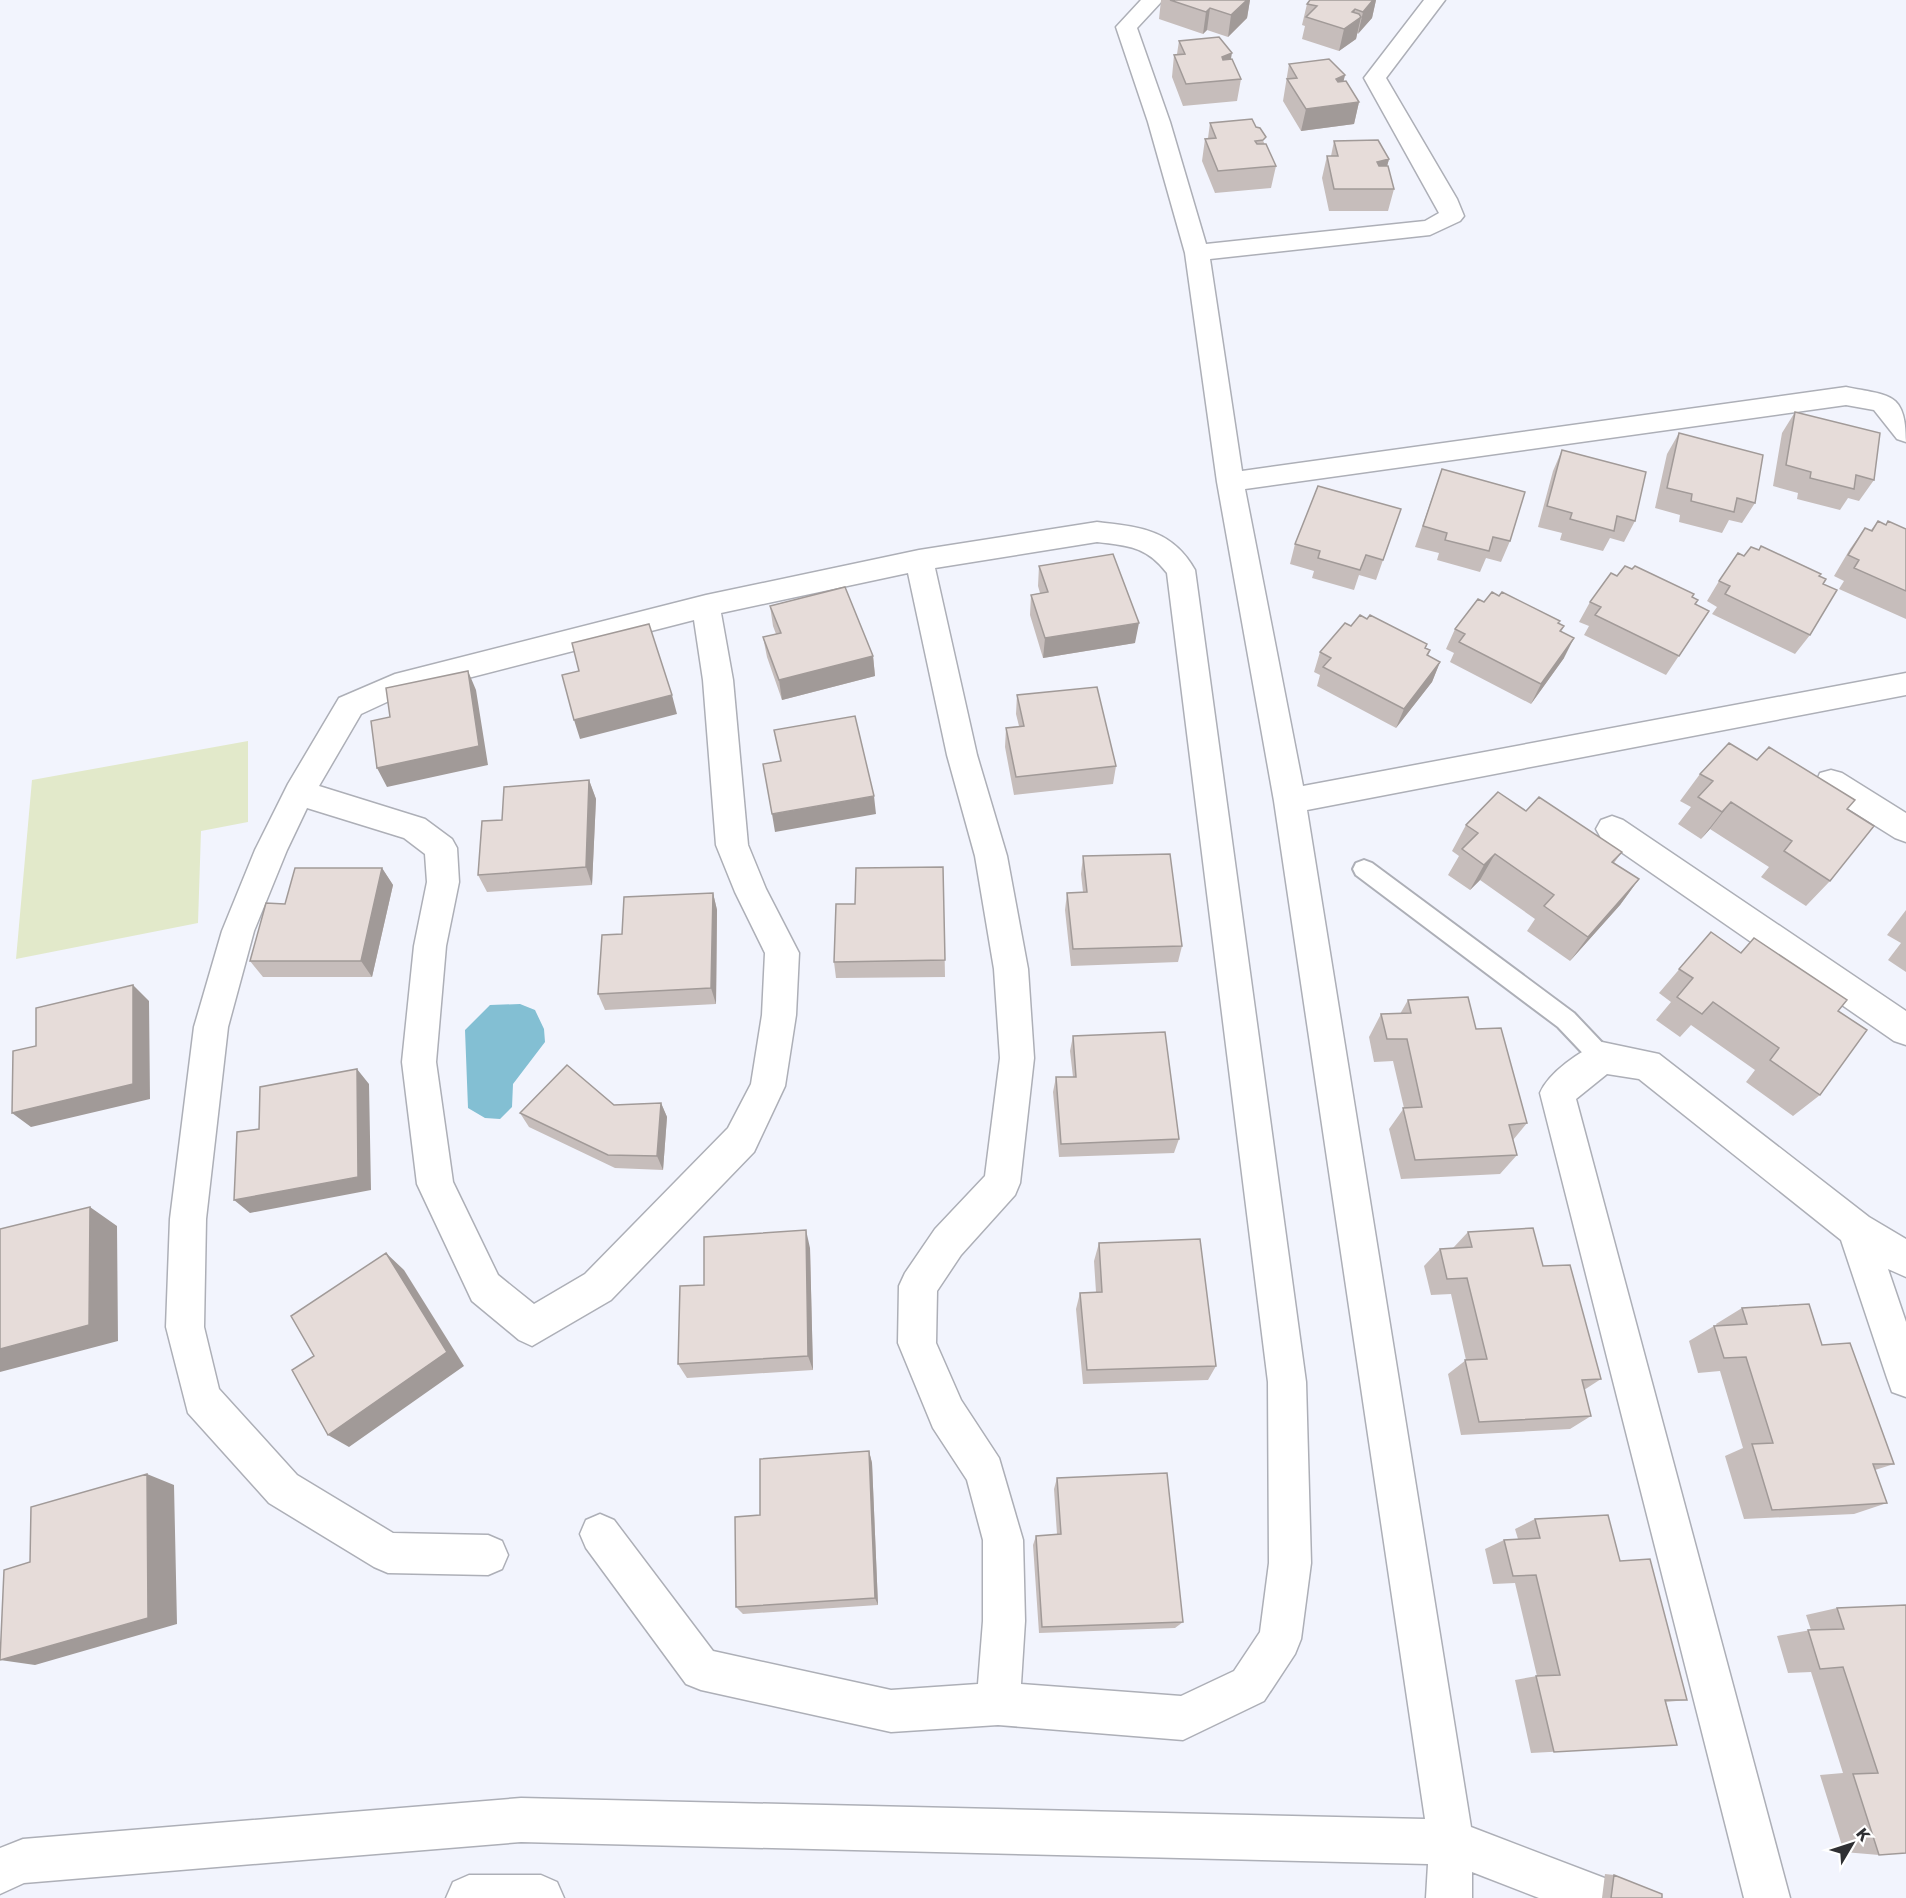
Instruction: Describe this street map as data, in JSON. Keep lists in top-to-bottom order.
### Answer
{
  "north": "top right"
}
